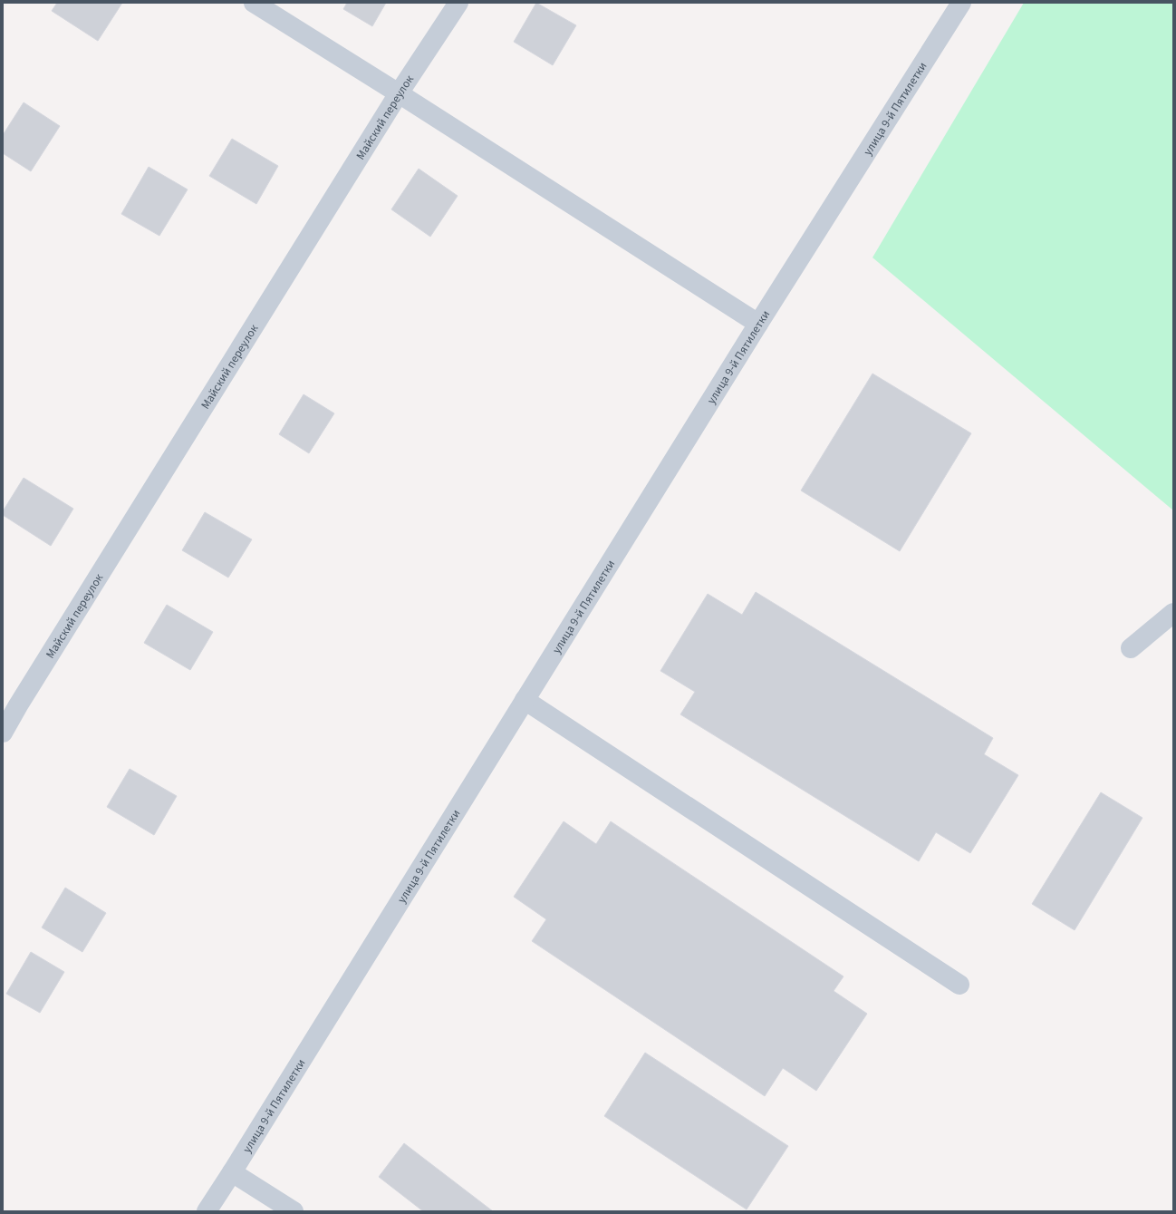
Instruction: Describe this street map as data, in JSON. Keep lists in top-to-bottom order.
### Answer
{
  "streets": {
    "street": ["улица 9-й Пятилетки", "Майский переулок"]
  }
}
